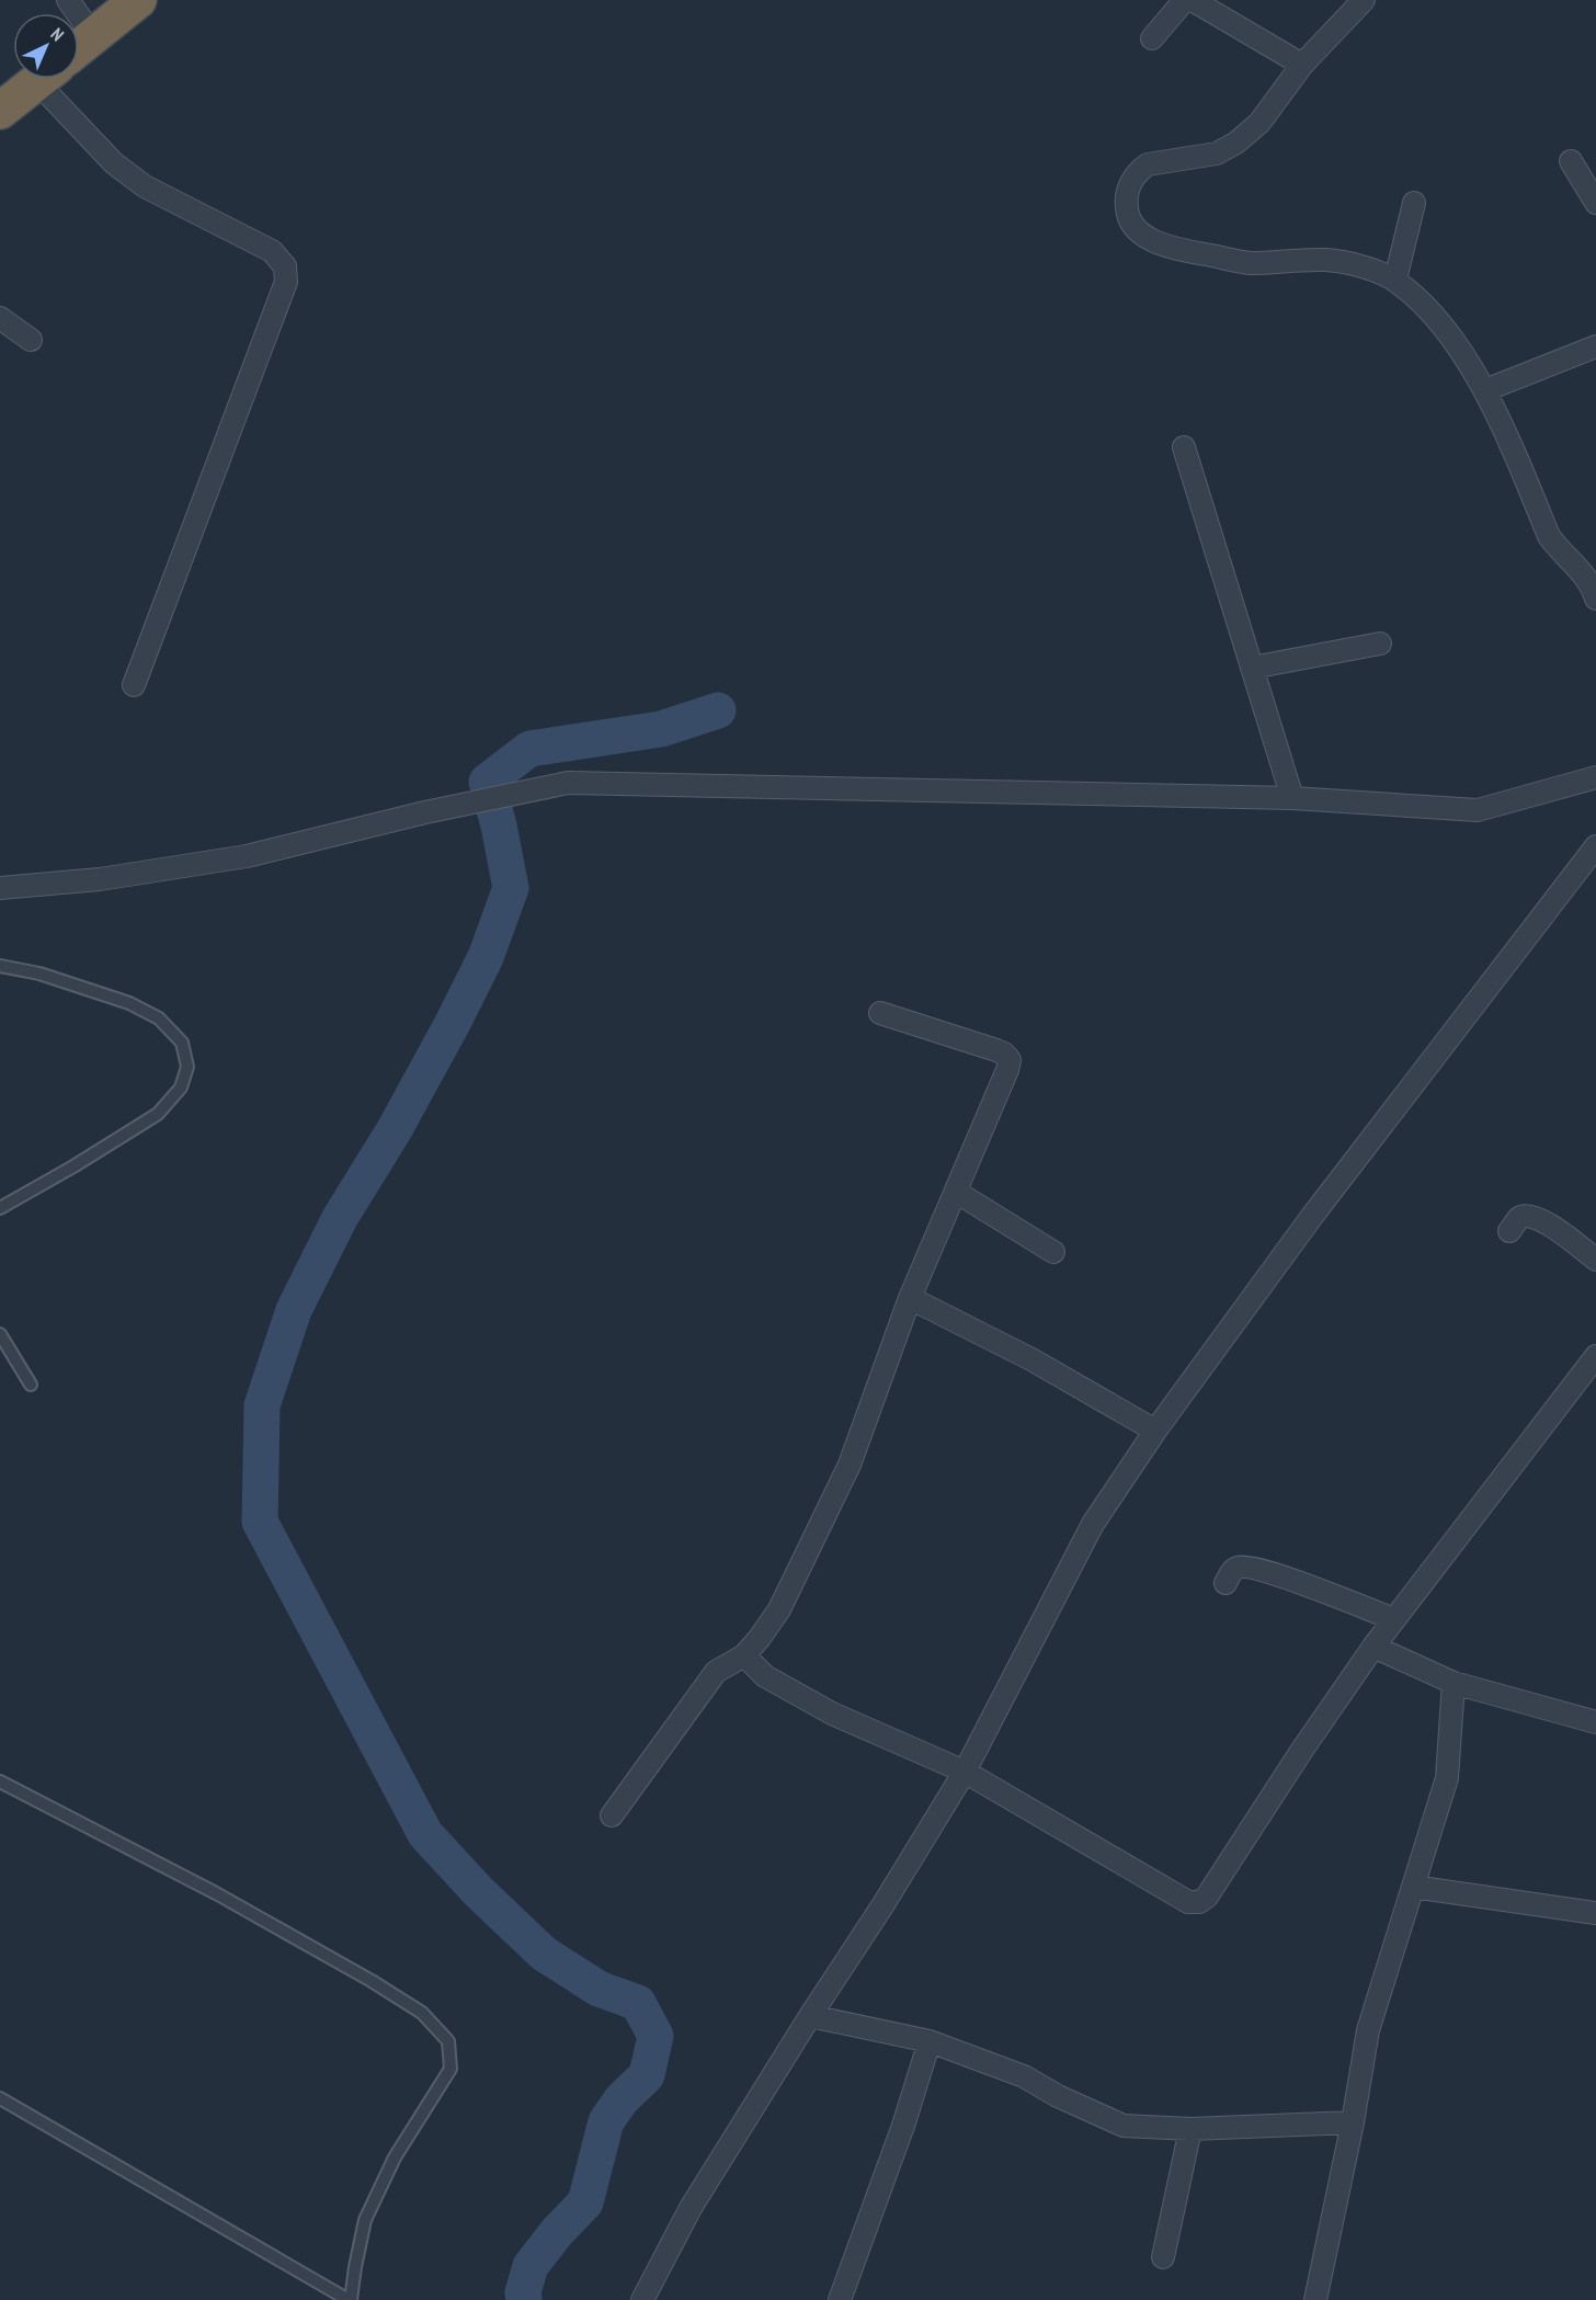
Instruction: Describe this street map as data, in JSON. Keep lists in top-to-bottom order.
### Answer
{
  "north": "top right"
}
